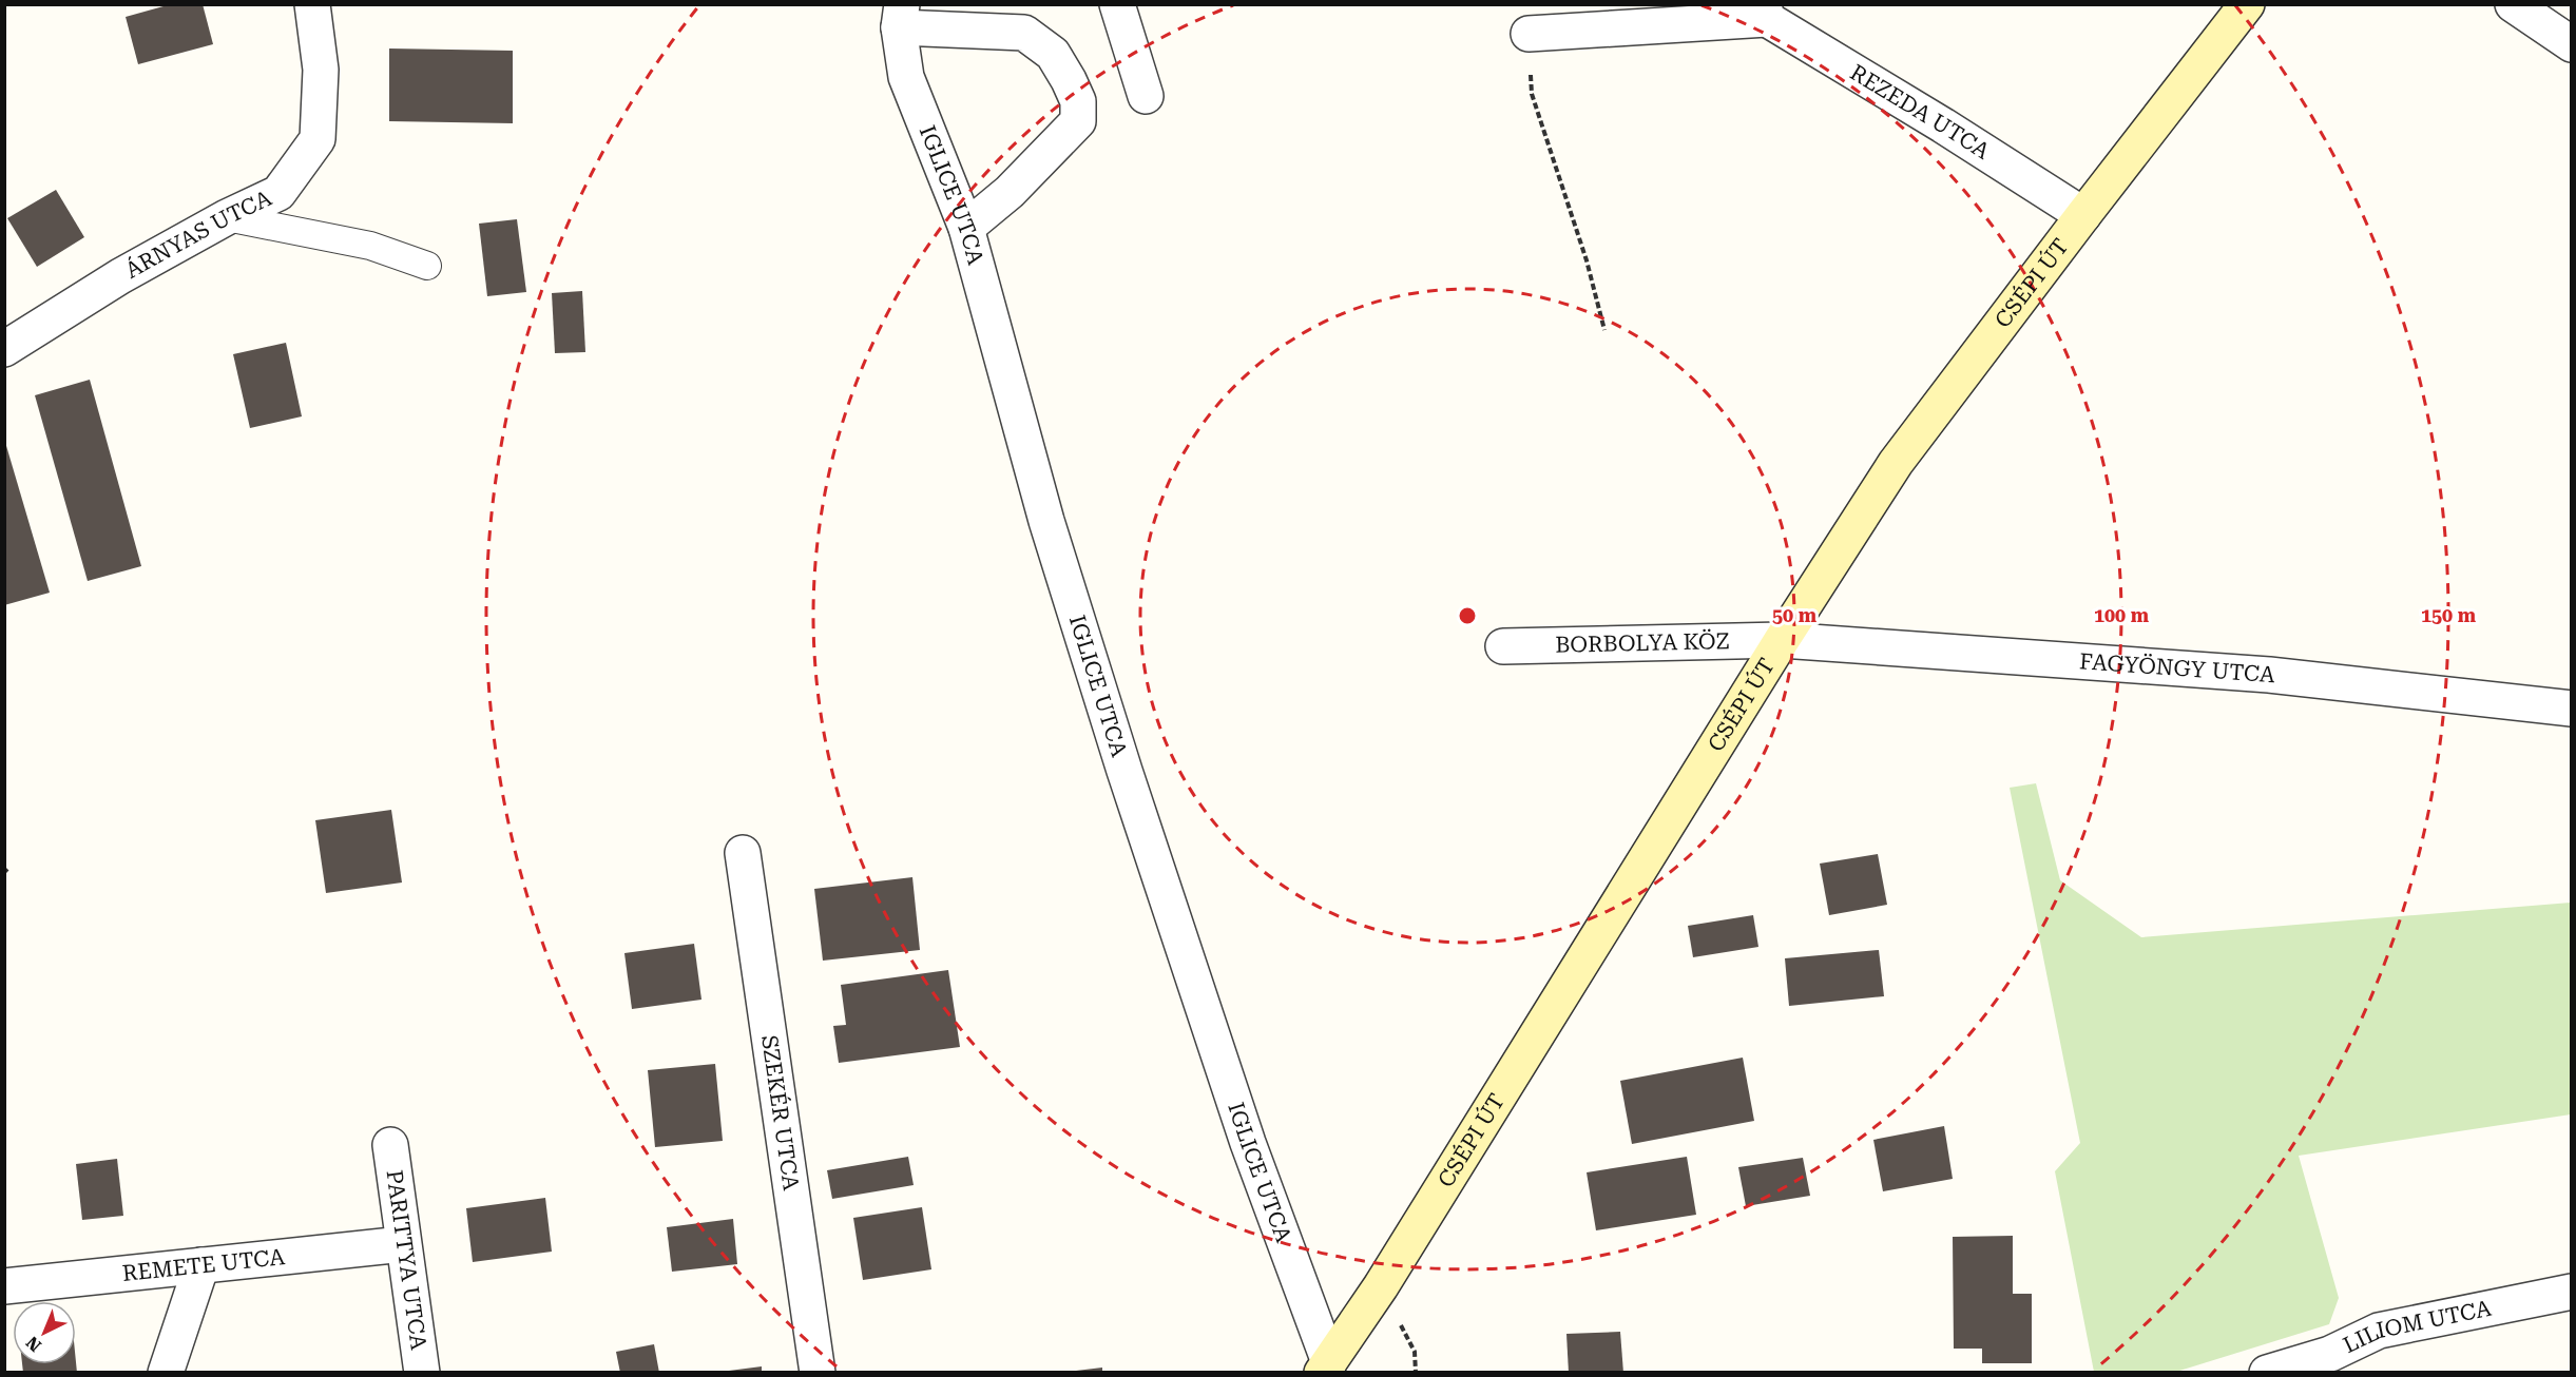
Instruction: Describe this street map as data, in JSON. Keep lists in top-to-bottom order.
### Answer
{
  "streets": {
    "street": [
      "REZEDA UTCA",
      "IGLICE UTCA",
      "ÁRNYAS UTCA",
      "CSÉPI ÚT",
      "BORBOLYA KÖZ",
      "FAGYÖNGY UTCA",
      "SZEKÉR UTCA",
      "PARITTYA UTCA",
      "REMETE UTCA",
      "LILIOM UTCA"
    ]
  },
  "crossings": [
    ["REZEDA UTCA", "CSÉPI ÚT"],
    ["IGLICE UTCA", "CSÉPI ÚT"],
    ["CSÉPI ÚT", "BORBOLYA KÖZ"],
    ["CSÉPI ÚT", "FAGYÖNGY UTCA"],
    ["BORBOLYA KÖZ", "FAGYÖNGY UTCA"],
    ["PARITTYA UTCA", "REMETE UTCA"]
  ],
  "north": "bottom left",
  "rings": ["50 m", "100 m", "150 m"]
}
